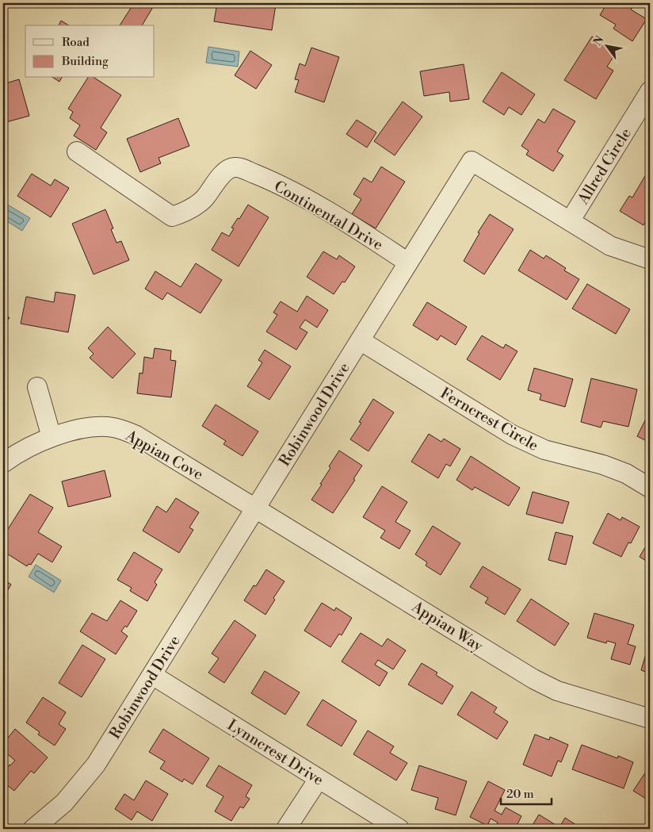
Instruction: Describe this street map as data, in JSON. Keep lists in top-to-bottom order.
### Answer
{
  "streets": {
    "street": [
      "Allred Circle",
      "Continental Drive",
      "Robinwood Drive",
      "Ferncrest Circle",
      "Appian Cove",
      "Appian Way",
      "Lynncrest Drive"
    ]
  },
  "crossings": [
    ["Allred Circle", "Robinwood Drive"],
    ["Continental Drive", "Robinwood Drive"],
    ["Robinwood Drive", "Ferncrest Circle"],
    ["Robinwood Drive", "Appian Cove"],
    ["Robinwood Drive", "Appian Way"],
    ["Robinwood Drive", "Lynncrest Drive"],
    ["Appian Cove", "Appian Way"]
  ],
  "legend": ["Road", "Building"],
  "scale_bar": "20 m",
  "north": "top left"
}
